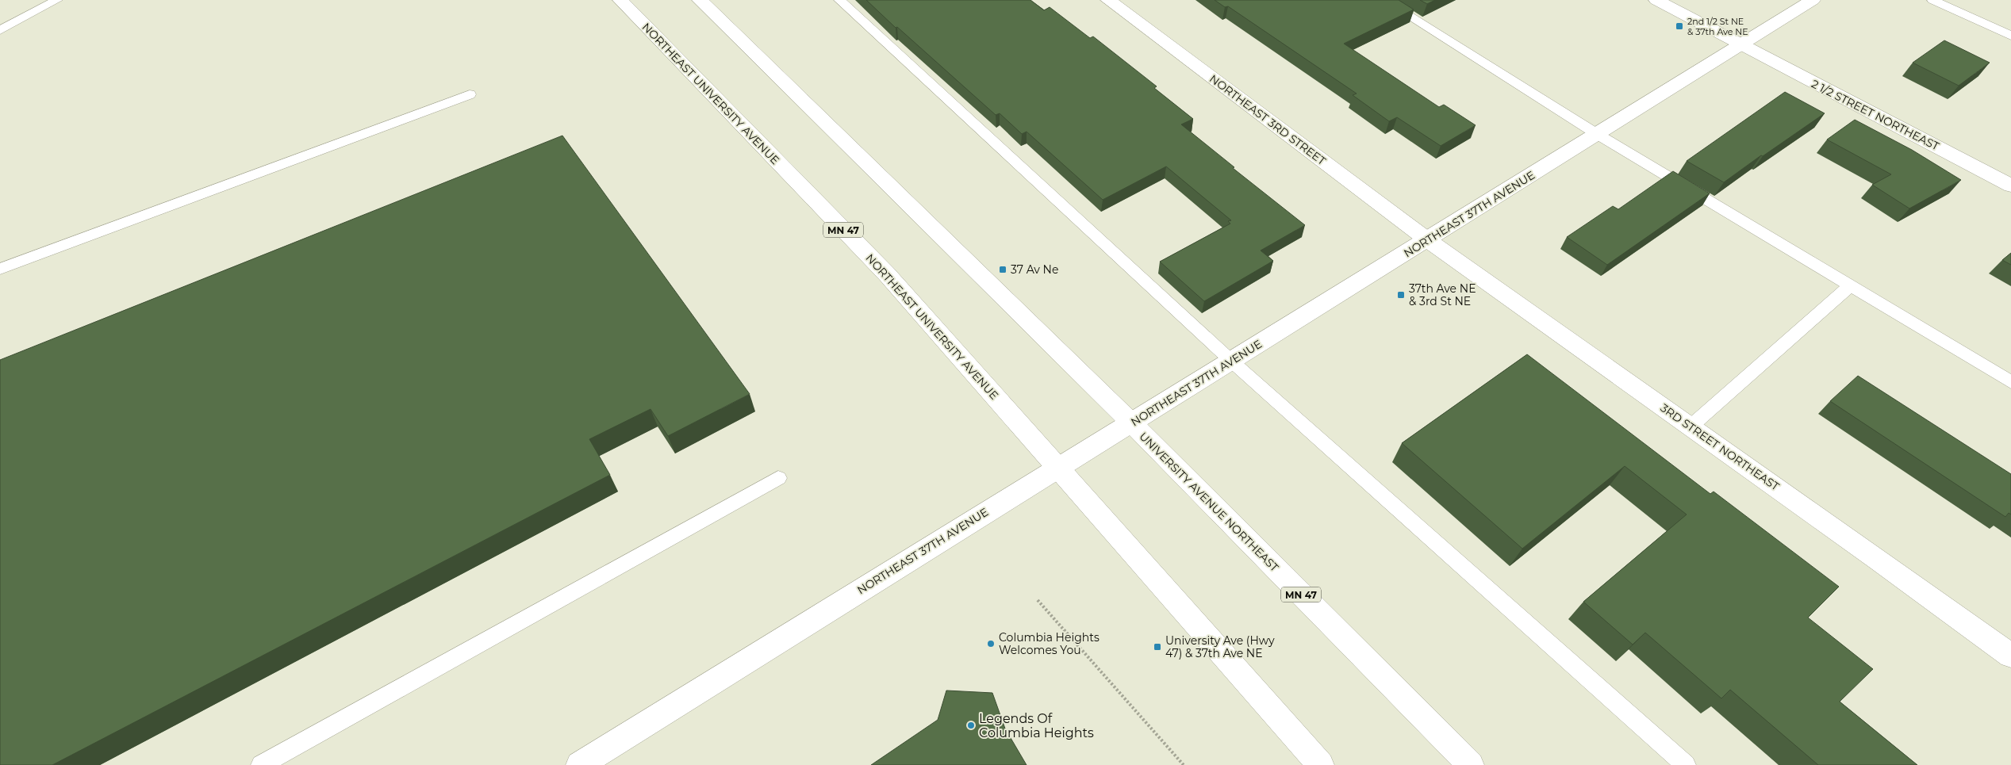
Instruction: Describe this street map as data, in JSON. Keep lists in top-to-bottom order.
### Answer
{
  "streets": {
    "street": [
      "NORTHEAST UNIVERSITY AVENUE",
      "2 1/2 STREET NORTHEAST",
      "NORTHEAST 3RD STREET",
      "NORTHEAST 37TH AVENUE",
      "MN 47",
      "3RD STREET NORTHEAST",
      "UNIVERSITY AVENUE NORTHEAST"
    ]
  },
  "crossings": [
    ["NORTHEAST UNIVERSITY AVENUE", "NORTHEAST 37TH AVENUE"],
    ["NORTHEAST UNIVERSITY AVENUE", "MN 47"],
    ["2 1/2 STREET NORTHEAST", "NORTHEAST 37TH AVENUE"],
    ["NORTHEAST 3RD STREET", "NORTHEAST 37TH AVENUE"],
    ["NORTHEAST 3RD STREET", "3RD STREET NORTHEAST"],
    ["NORTHEAST 37TH AVENUE", "MN 47"],
    ["NORTHEAST 37TH AVENUE", "3RD STREET NORTHEAST"],
    ["NORTHEAST 37TH AVENUE", "UNIVERSITY AVENUE NORTHEAST"],
    ["MN 47", "UNIVERSITY AVENUE NORTHEAST"]
  ],
  "places": {
    "transit": [
      "2nd 1/2 St NE & 37th Ave NE",
      "37 Av Ne",
      "37th Ave NE & 3rd St NE",
      "University Ave (Hwy 47) & 37th Ave NE"
    ],
    "other": ["Columbia Heights Welcomes You", "Legends Of Columbia Heights"]
  }
}
